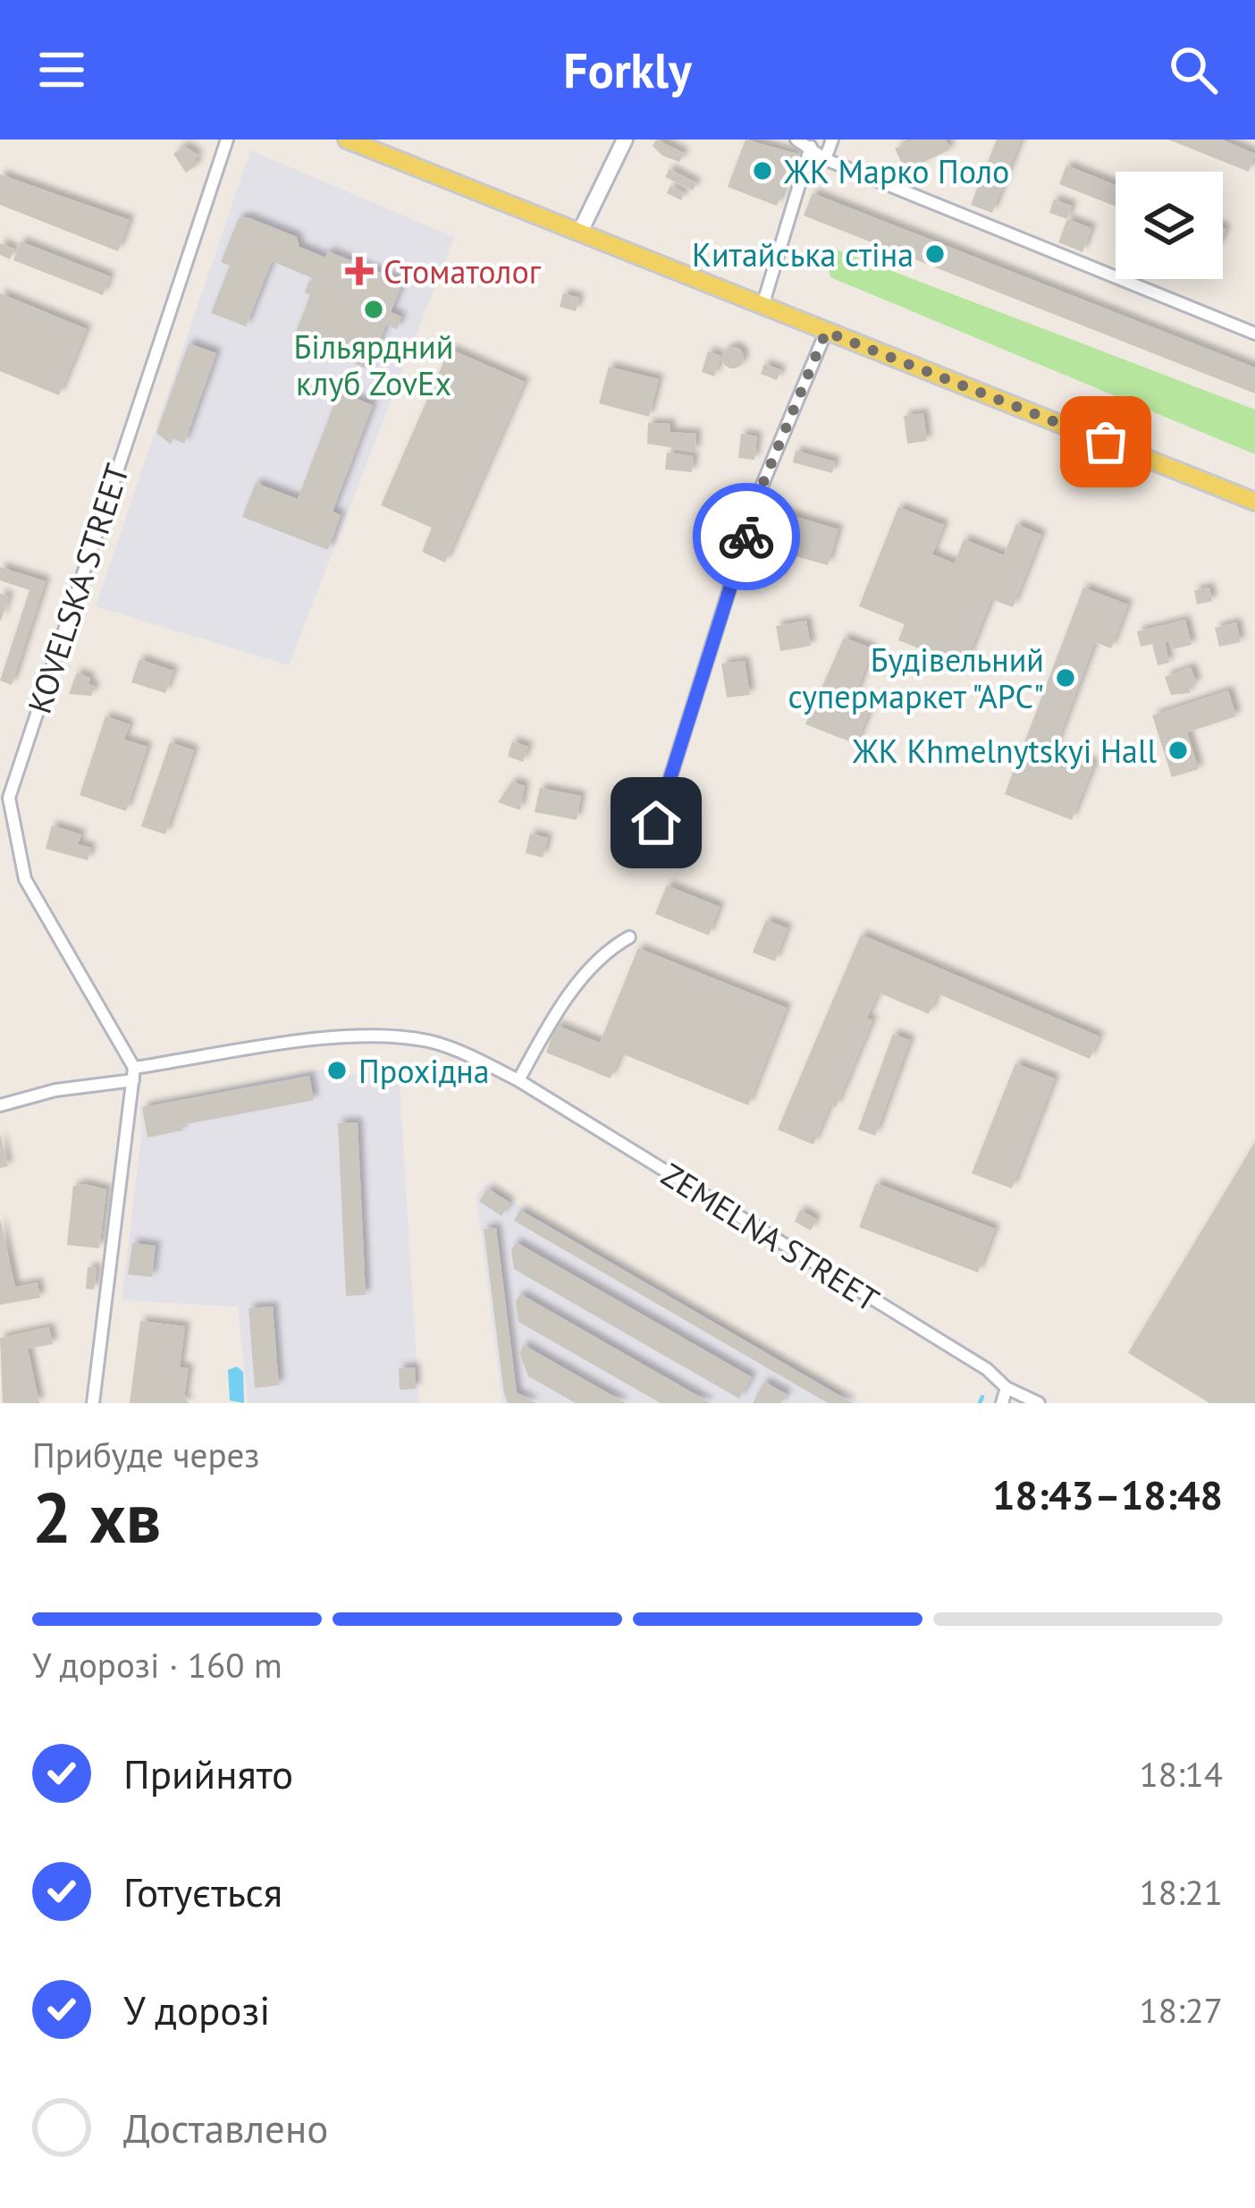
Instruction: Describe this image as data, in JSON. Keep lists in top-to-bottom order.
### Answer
{
  "streets": {
    "street": ["KOVELSKA STREET", "ZEMELNA STREET"]
  },
  "crossings": [
    ["KOVELSKA STREET", "ZEMELNA STREET"]
  ],
  "places": {
    "other": [
      "ЖК Марко Поло",
      "Китайська стіна",
      "Більярдний клуб ZovEx",
      "Будівельний супермаркет \"АРС\"",
      "ЖК Khmelnytskyi Hall",
      "Прохідна"
    ],
    "health": ["Стоматолог"]
  },
  "page": {
    "header": "Forkly",
    "heading": ["2 хв", "Прибуде через", "18:43–18:48"],
    "bar": "У дорозі · 160 m",
    "list": [
      ["Прийнято", "18:14"],
      ["Готується", "18:21"],
      ["У дорозі", "18:27"],
      "Доставлено"
    ]
  }
}
